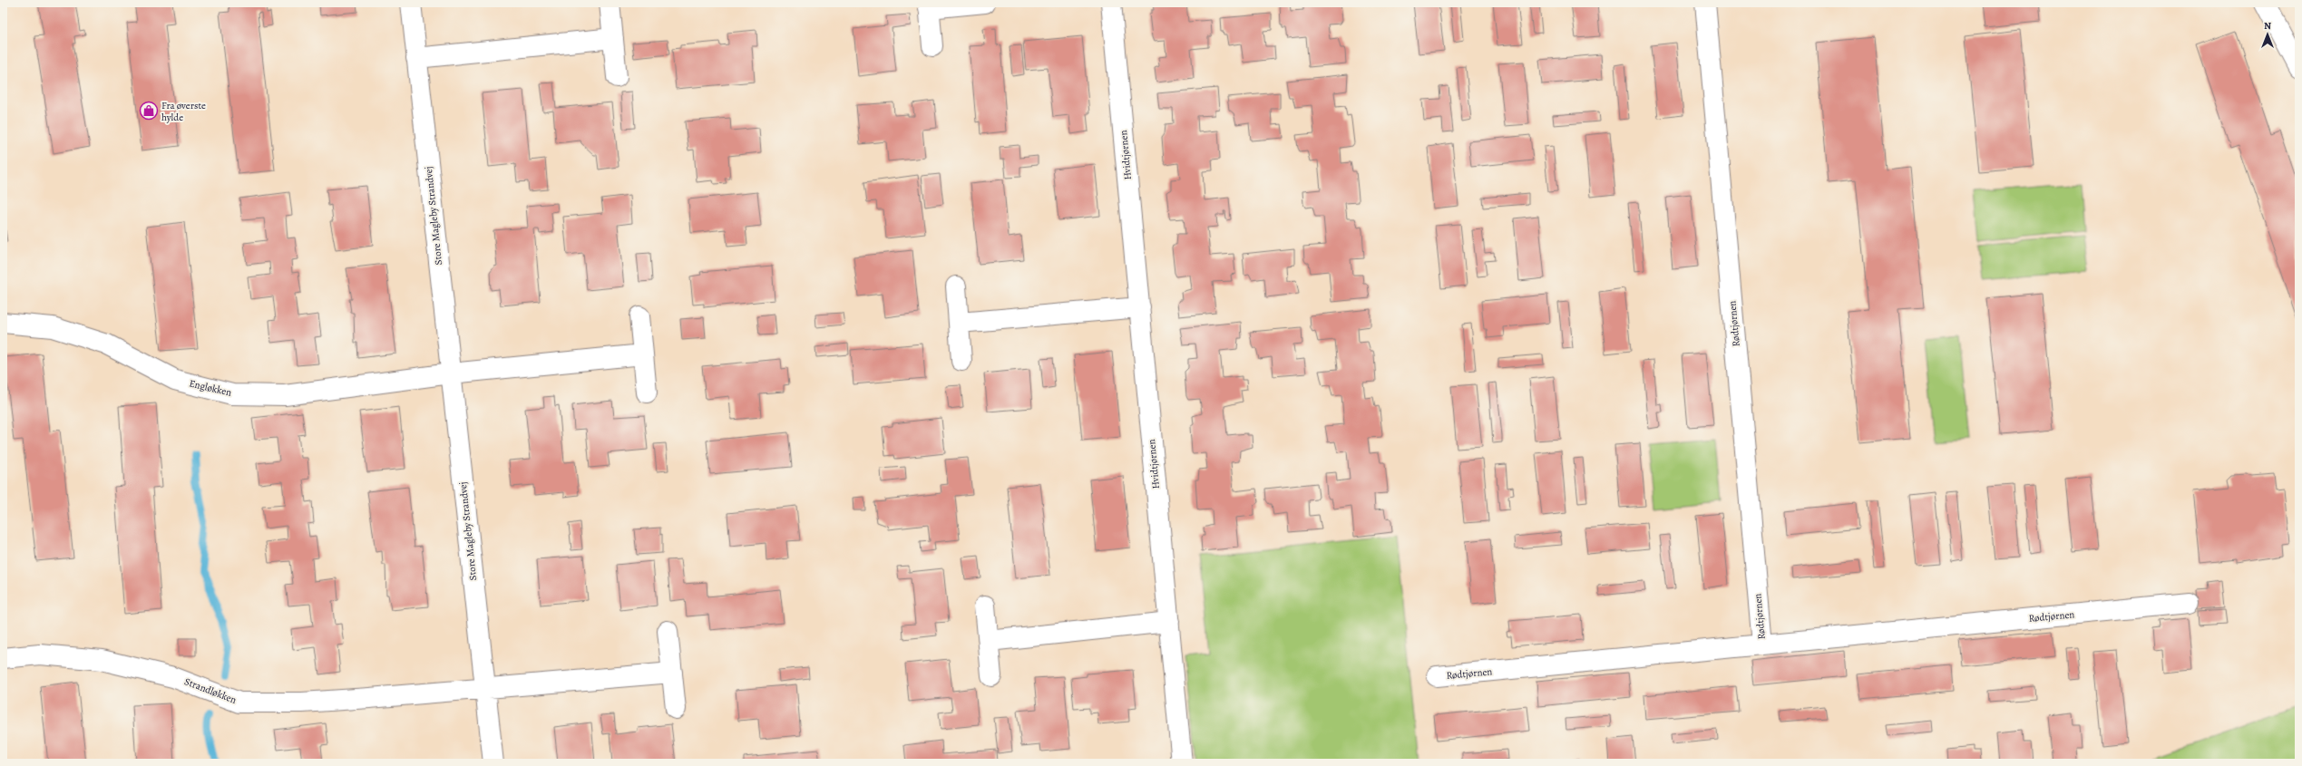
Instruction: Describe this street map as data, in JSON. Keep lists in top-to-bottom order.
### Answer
{
  "streets": {
    "street": [
      "Hvidtjørnen",
      "Store Magleby Strandvej",
      "Rødtjørnen",
      "Engløkken",
      "Strandløkken"
    ]
  },
  "crossings": [
    ["Store Magleby Strandvej", "Engløkken"],
    ["Store Magleby Strandvej", "Strandløkken"]
  ],
  "places": {
    "shop": ["Fra øverste hylde"]
  },
  "north": "top"
}
